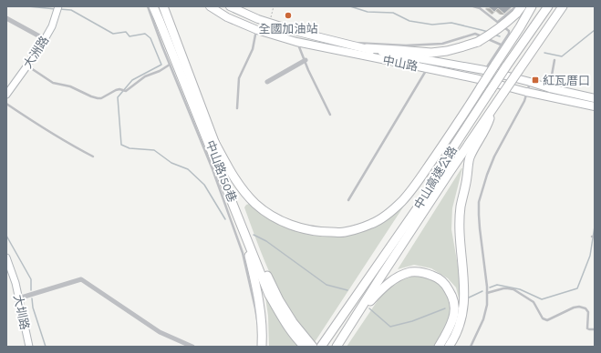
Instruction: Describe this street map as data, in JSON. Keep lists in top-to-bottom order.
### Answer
{
  "streets": {
    "highway": ["中山高速公路"],
    "main road": ["中山路"],
    "street": ["大洲路", "大圳路"],
    "lane": ["中山路150巷"]
  },
  "places": {
    "other": ["全國加油站"],
    "transit": ["紅瓦厝口"]
  }
}
